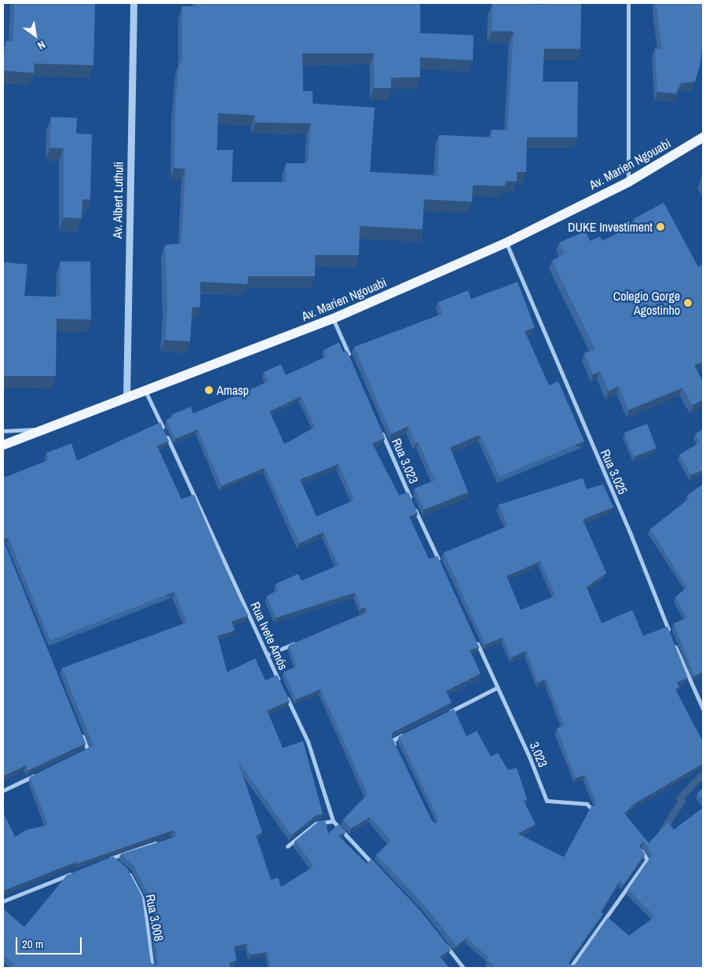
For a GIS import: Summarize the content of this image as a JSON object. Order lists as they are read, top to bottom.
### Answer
{
  "streets": {
    "main road": ["Av. Marien Ngouabi"],
    "street": [
      "Av. Albert Luthuli",
      "Rua 3.023",
      "Rua 3.025",
      "Rua Ivete Amós",
      "3.023",
      "Rua 3.008"
    ]
  },
  "crossings": [
    ["Av. Marien Ngouabi", "Av. Albert Luthuli"],
    ["Av. Marien Ngouabi", "Rua 3.025"],
    ["Av. Marien Ngouabi", "Rua Ivete Amós"]
  ],
  "places": ["DUKE Investiment", "Colegio Gorge Agostinho", "Amasp"],
  "scale_bar": "20 m",
  "north": "bottom right"
}
